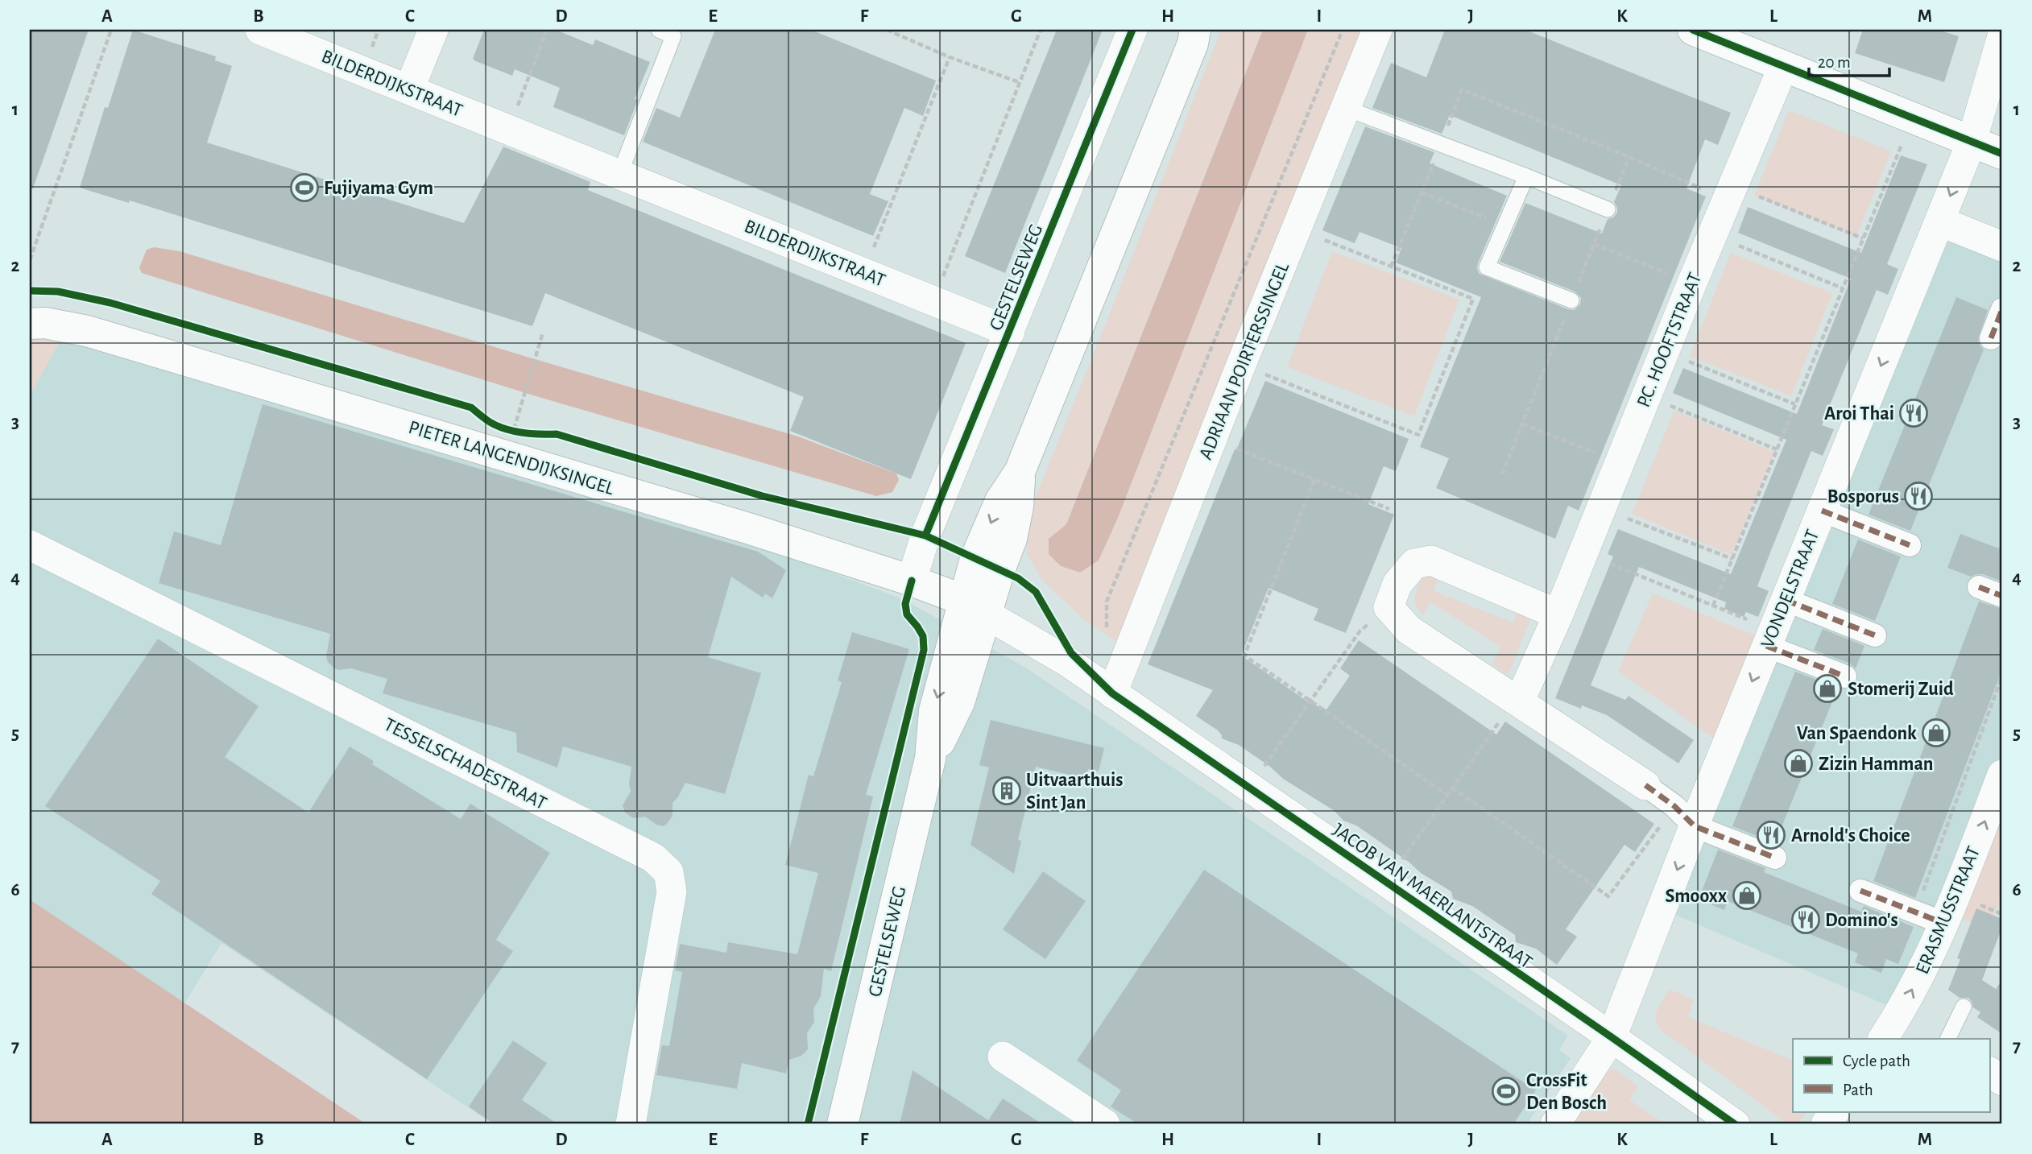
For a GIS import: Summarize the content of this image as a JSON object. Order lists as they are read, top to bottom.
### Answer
{
  "streets": {
    "street": [
      "BILDERDIJKSTRAAT",
      "GESTELSEWEG",
      "P.C. HOOFTSTRAAT",
      "ADRIAAN POIRTERSSINGEL",
      "PIETER LANGENDIJKSINGEL",
      "VONDELSTRAAT",
      "TESSELSCHADESTRAAT",
      "JACOB VAN MAERLANTSTRAAT",
      "ERASMUSSTRAAT"
    ]
  },
  "crossings": [
    ["BILDERDIJKSTRAAT", "GESTELSEWEG"],
    ["GESTELSEWEG", "PIETER LANGENDIJKSINGEL"],
    ["GESTELSEWEG", "JACOB VAN MAERLANTSTRAAT"],
    ["ADRIAAN POIRTERSSINGEL", "JACOB VAN MAERLANTSTRAAT"],
    ["PIETER LANGENDIJKSINGEL", "JACOB VAN MAERLANTSTRAAT"],
    ["VONDELSTRAAT", "JACOB VAN MAERLANTSTRAAT"]
  ],
  "one_way": ["VONDELSTRAAT", "ERASMUSSTRAAT"],
  "places": {
    "sports": ["Fujiyama Gym", "CrossFit Den Bosch"],
    "restaurant": [
      "Aroi Thai",
      "Bosporus",
      "Arnold's Choice",
      "Domino's"
    ],
    "shop": [
      "Stomerij Zuid",
      "Van Spaendonk",
      "Zizin Hamman",
      "Smooxx"
    ],
    "building": ["Uitvaarthuis Sint Jan"]
  },
  "legend": ["Cycle path", "Path"],
  "scale_bar": "20 m",
  "grid": {
    "columns": [
      "A",
      "B",
      "C",
      "D",
      "E",
      "F",
      "G",
      "H",
      "I",
      "J",
      "K",
      "L",
      "M"
    ],
    "rows": [
      "1",
      "2",
      "3",
      "4",
      "5",
      "6",
      "7"
    ]
  }
}
